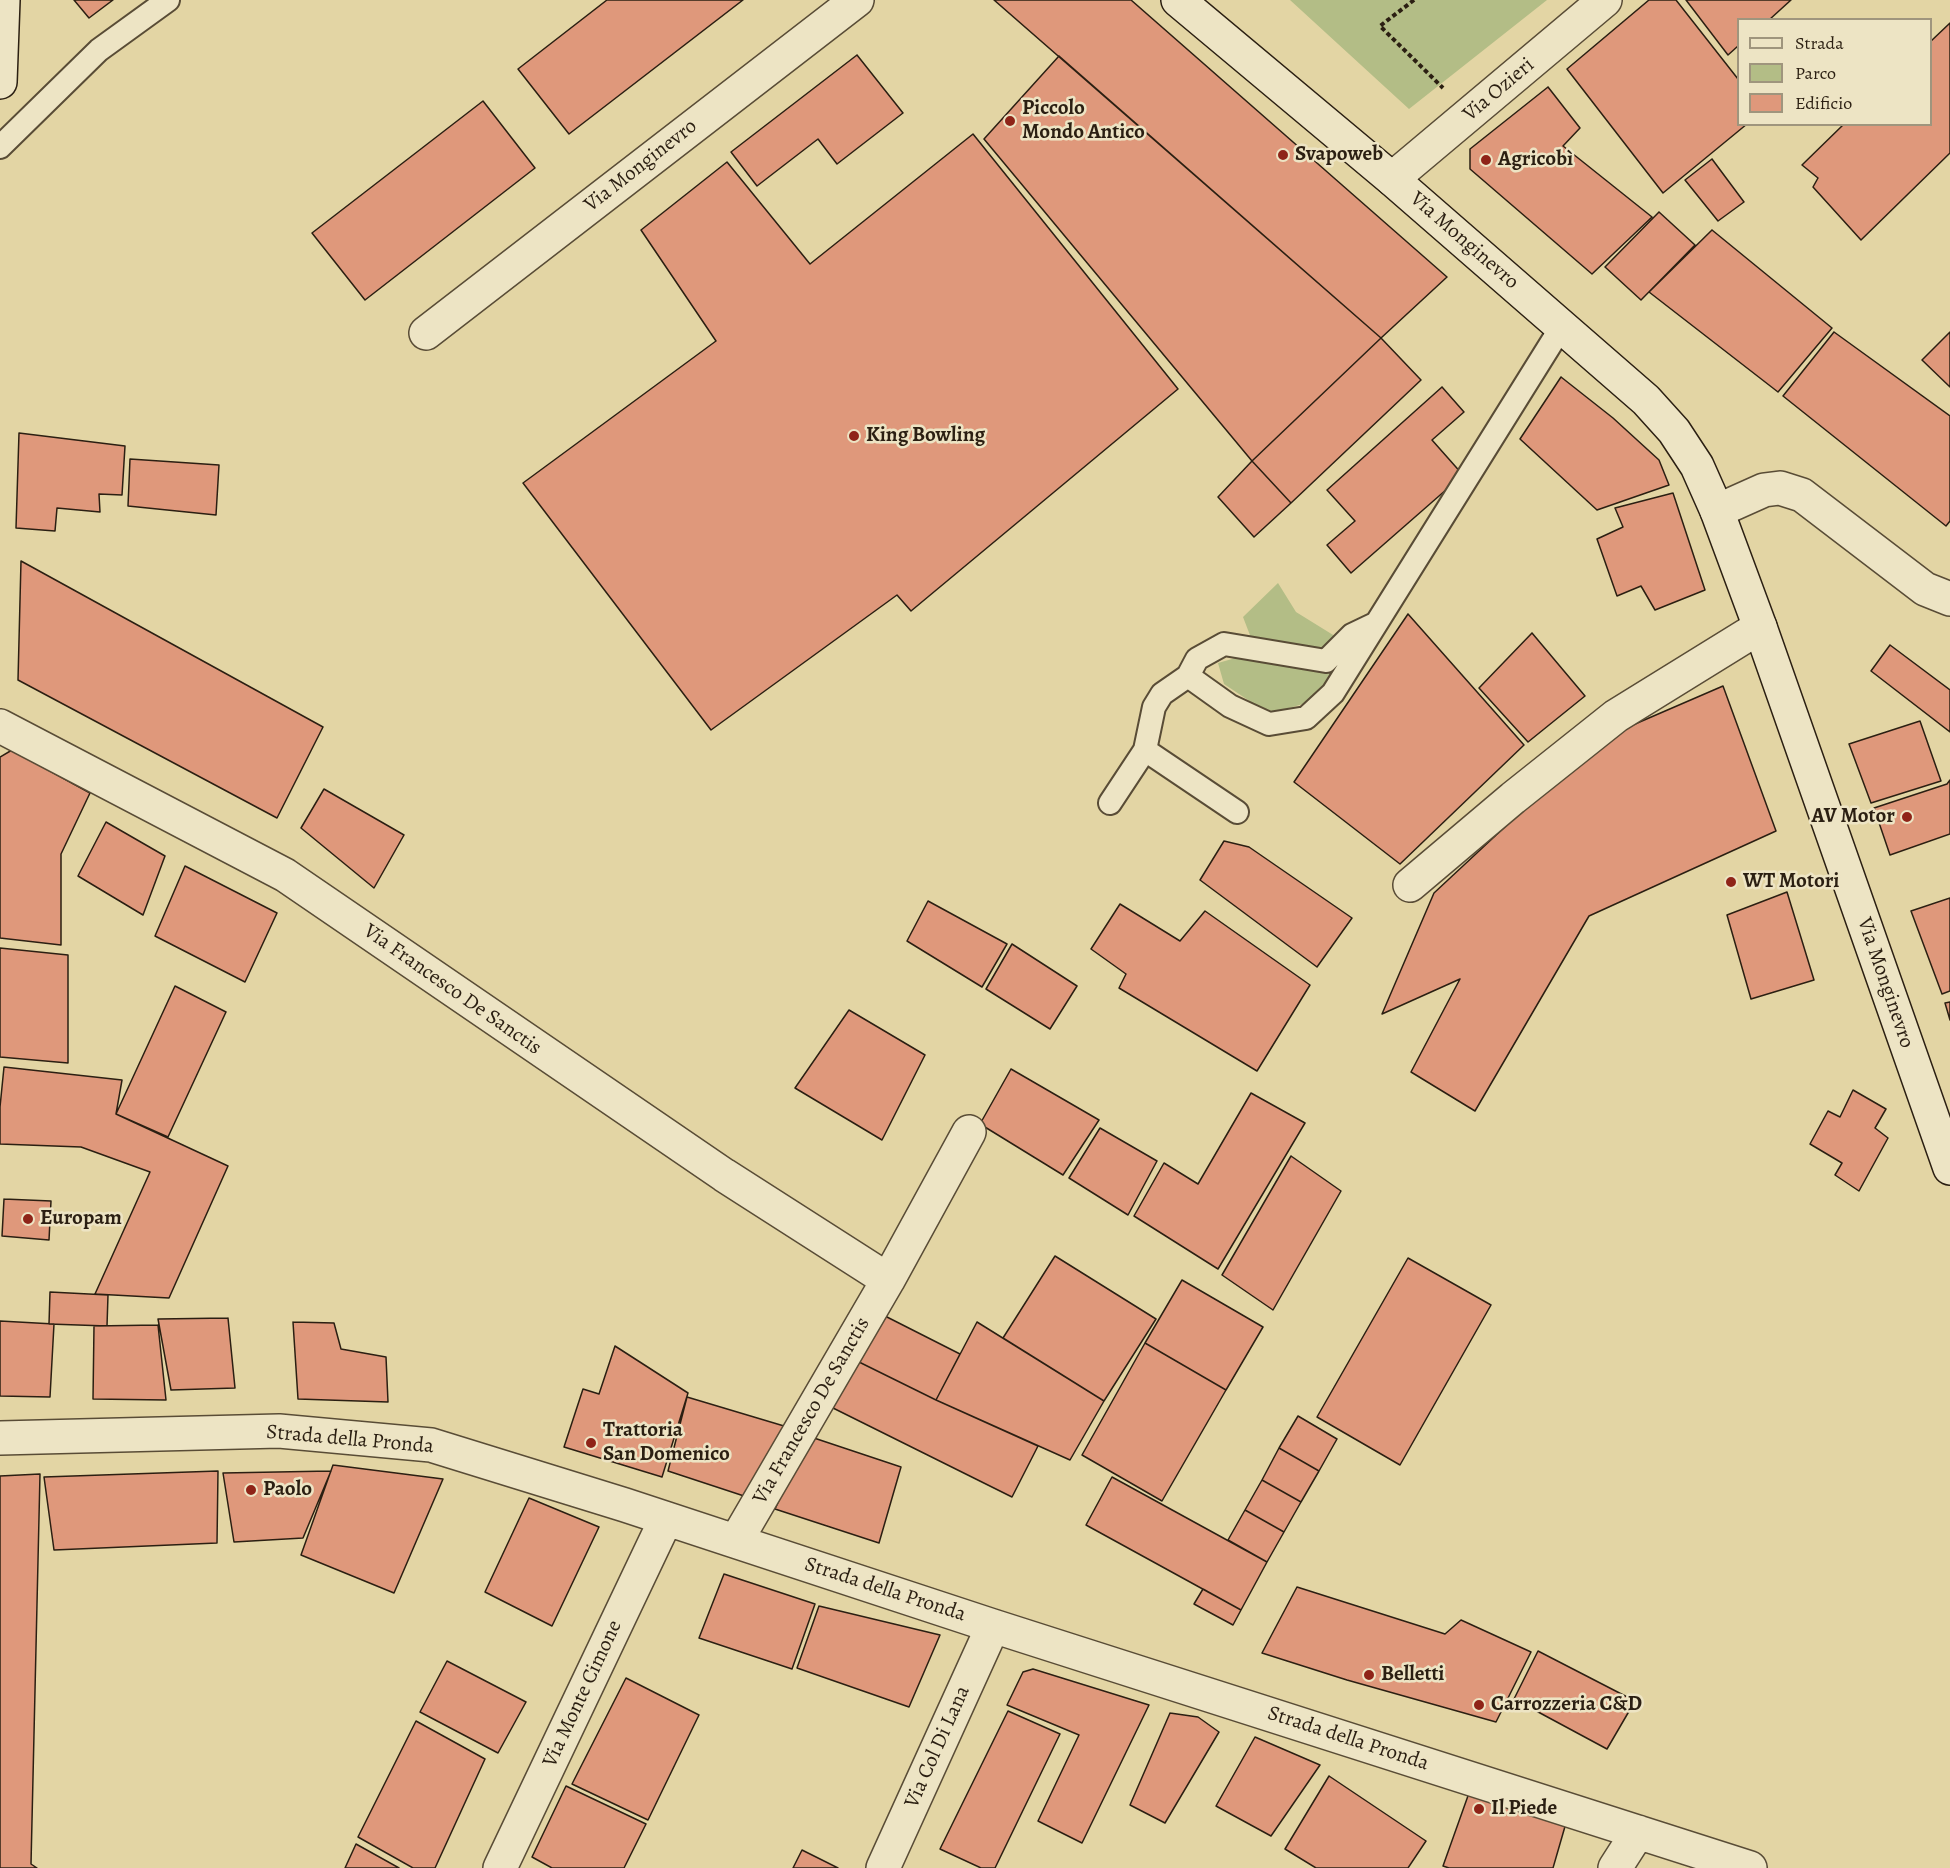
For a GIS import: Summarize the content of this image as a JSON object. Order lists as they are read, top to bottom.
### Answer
{
  "streets": {
    "street": [
      "Via Ozieri",
      "Via Monginevro",
      "Via Francesco De Sanctis",
      "Strada della Pronda",
      "Via Monte Cimone",
      "Via Col Di Lana"
    ]
  },
  "crossings": [
    ["Via Ozieri", "Via Monginevro"],
    ["Via Francesco De Sanctis", "Strada della Pronda"],
    ["Strada della Pronda", "Via Monte Cimone"],
    ["Strada della Pronda", "Via Col Di Lana"]
  ],
  "places": [
    "Piccolo Mondo Antico",
    "Svapoweb",
    "Agricobì",
    "King Bowling",
    "AV Motor",
    "WT Motori",
    "Europam",
    "Trattoria San Domenico",
    "Paolo",
    "Belletti",
    "Carrozzeria C&D",
    "Il Piede"
  ],
  "legend": ["Strada", "Parco", "Edificio"]
}
